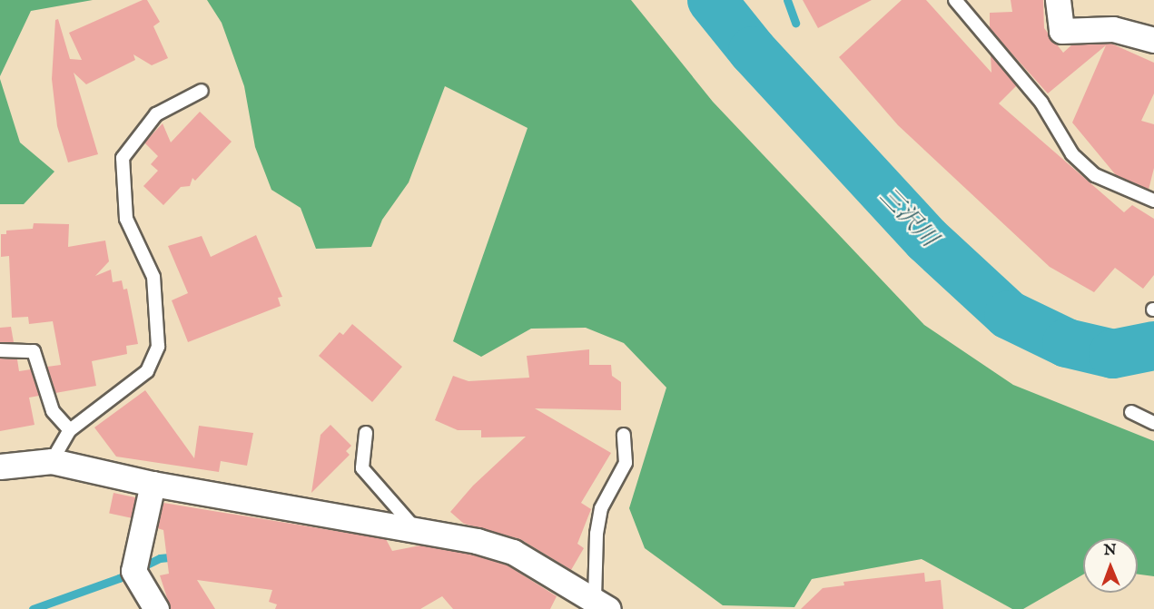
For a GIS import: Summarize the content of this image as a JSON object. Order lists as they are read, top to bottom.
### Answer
{
  "water": ["三沢川"],
  "north": "top"
}
